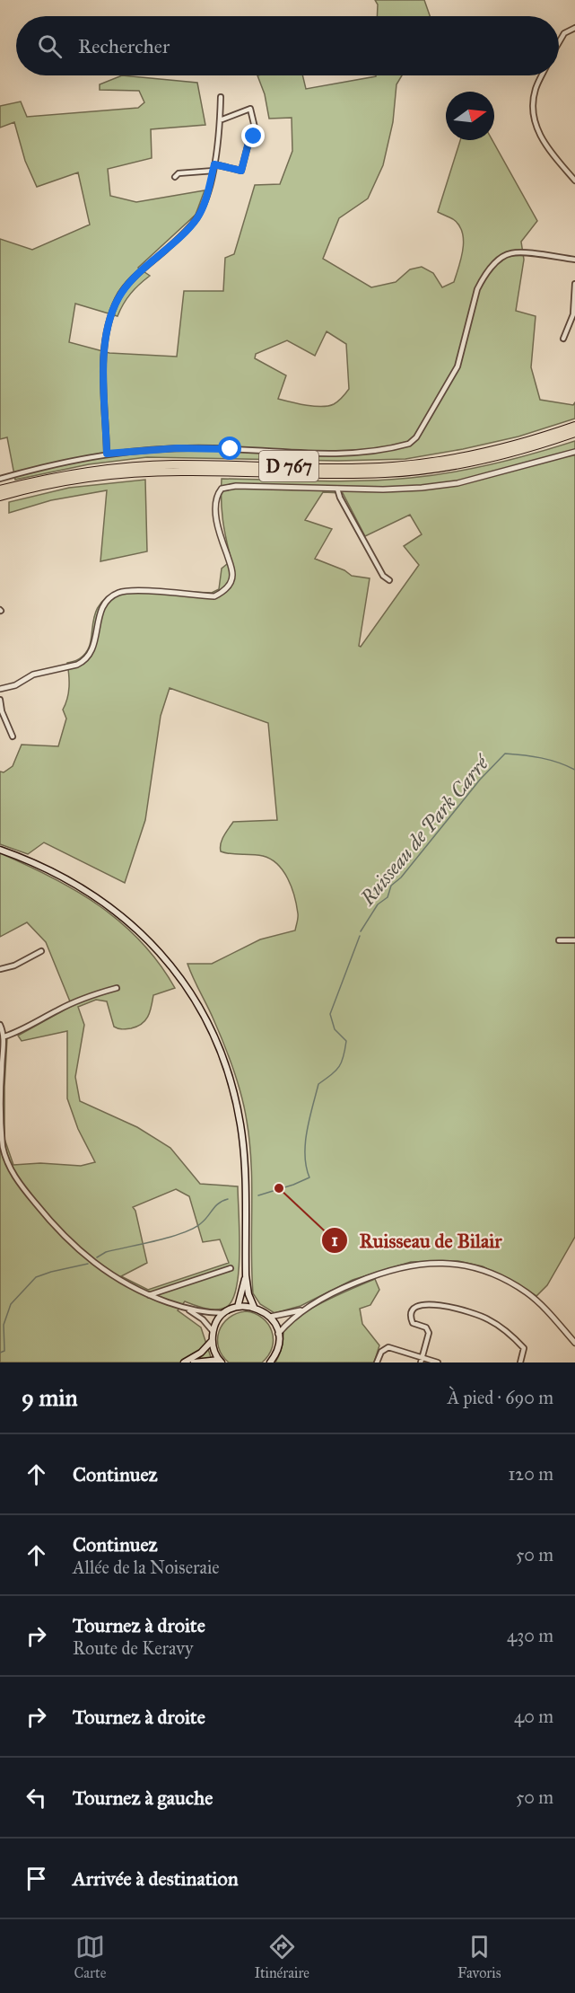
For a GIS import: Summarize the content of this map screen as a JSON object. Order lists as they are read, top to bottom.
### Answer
{
  "streets": {
    "highway": ["D 767"]
  },
  "water": ["Ruisseau de Park Carré"],
  "places": ["Ruisseau de Bilair"],
  "north": "right",
  "page": {
    "search": "Rechercher",
    "heading": ["9 min", "À pied · 690 m"],
    "list": [
      ["Continuez", "120 m"],
      ["Continuez", "Allée de la Noiseraie", "50 m"],
      ["Tournez à droite", "Route de Keravy", "430 m"],
      ["Tournez à droite", "40 m"],
      ["Tournez à gauche", "50 m"],
      "Arrivée à destination"
    ],
    "nav": ["Carte", "Itinéraire", "Favoris"]
  }
}
